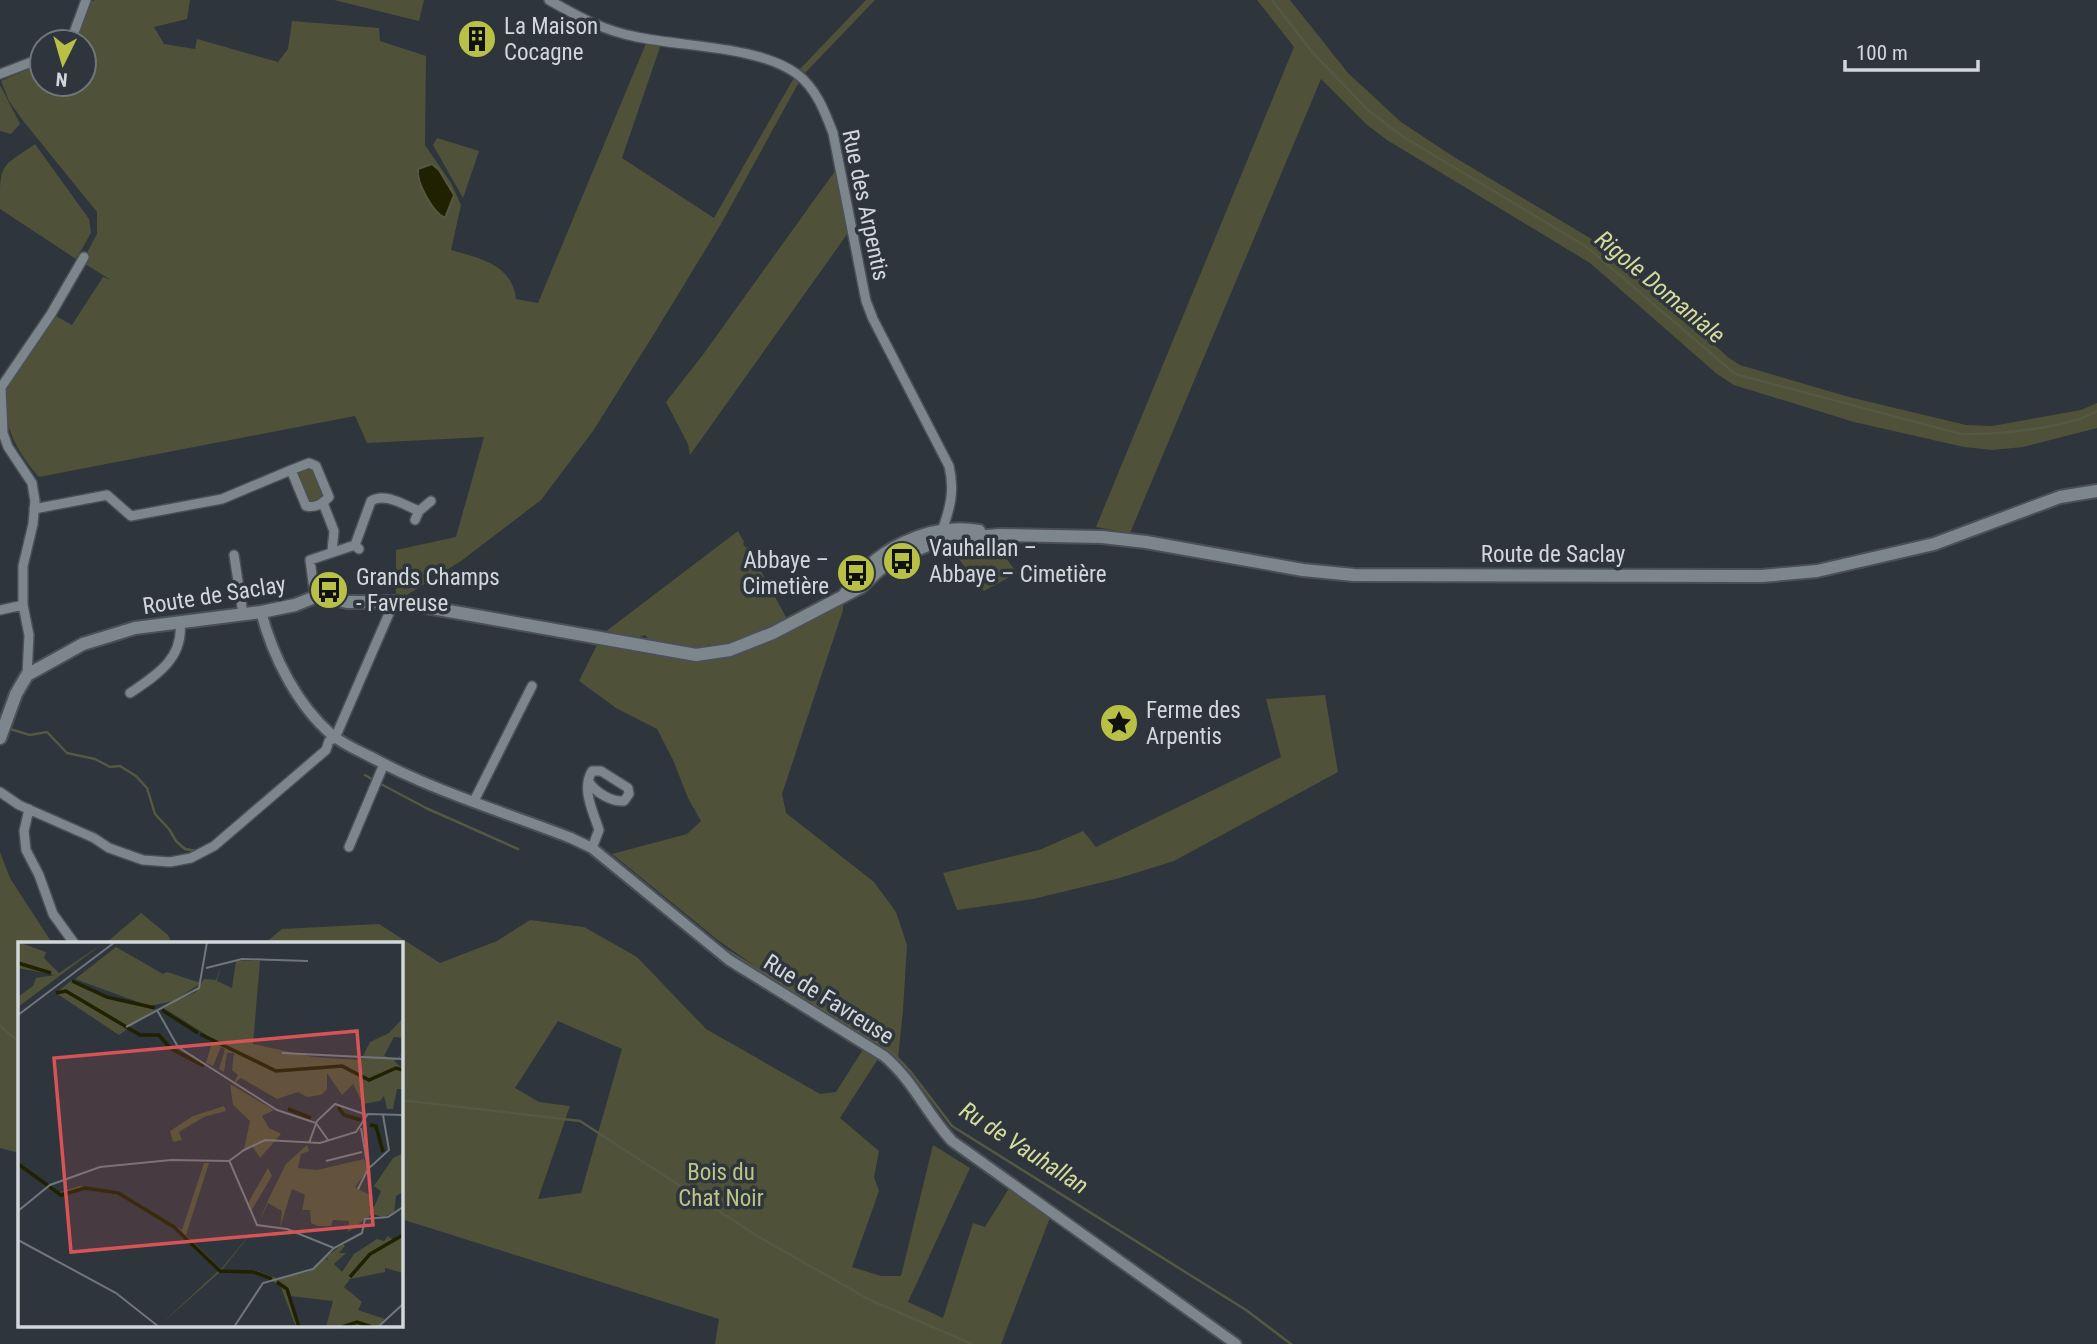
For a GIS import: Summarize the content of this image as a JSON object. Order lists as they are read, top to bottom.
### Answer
{
  "streets": {
    "main road": ["Route de Saclay"],
    "street": ["Rue des Arpentis", "Rue de Favreuse"]
  },
  "crossings": [
    ["Rue des Arpentis", "Route de Saclay"],
    ["Route de Saclay", "Rue de Favreuse"]
  ],
  "water": ["Rigole Domaniale", "Ru de Vauhallan"],
  "parks": ["Bois du Chat Noir"],
  "places": {
    "building": ["La Maison Cocagne"],
    "bus stop": ["Vauhallan – Abbaye – Cimetière", "Abbaye – Cimetière", "Grands Champs - Favreuse"],
    "place": ["Ferme des Arpentis"]
  },
  "scale_bar": "100 m",
  "north": "bottom"
}
